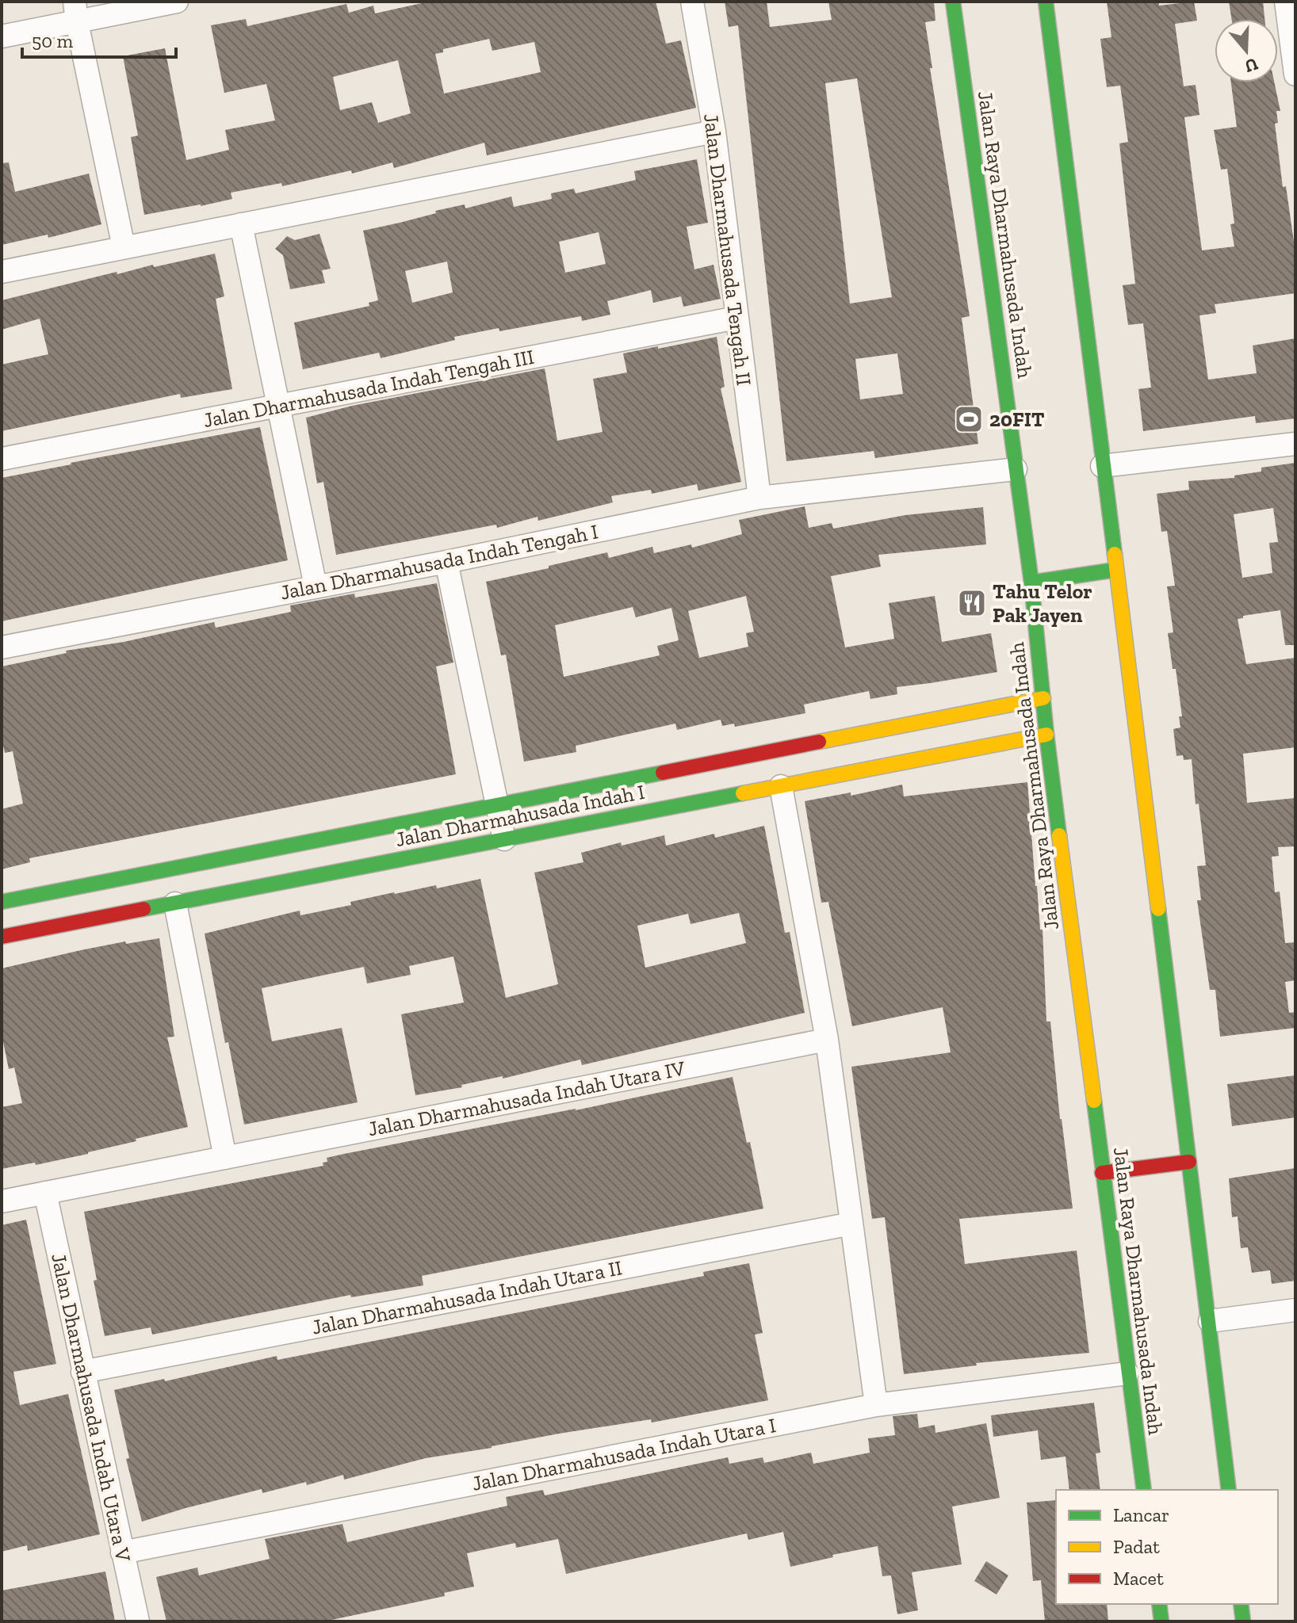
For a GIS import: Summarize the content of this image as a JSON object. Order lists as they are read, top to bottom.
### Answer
{
  "streets": {
    "main road": ["Jalan Raya Dharmahusada Indah", "Jalan Dharmahusada Indah I"],
    "street": [
      "Jalan Dharmahusada Tengah II",
      "Jalan Dharmahusada Indah Tengah III",
      "Jalan Dharmahusada Indah Tengah I",
      "Jalan Dharmahusada Indah Utara IV",
      "Jalan Dharmahusada Indah Utara II",
      "Jalan Dharmahusada Indah Utara V",
      "Jalan Dharmahusada Indah Utara I"
    ]
  },
  "crossings": [
    ["Jalan Raya Dharmahusada Indah", "Jalan Dharmahusada Indah Tengah I"],
    ["Jalan Raya Dharmahusada Indah", "Jalan Dharmahusada Indah I"],
    ["Jalan Raya Dharmahusada Indah", "Jalan Dharmahusada Indah Utara I"],
    ["Jalan Dharmahusada Tengah II", "Jalan Dharmahusada Indah Tengah III"],
    ["Jalan Dharmahusada Tengah II", "Jalan Dharmahusada Indah Tengah I"],
    ["Jalan Dharmahusada Indah Utara IV", "Jalan Dharmahusada Indah Utara V"],
    ["Jalan Dharmahusada Indah Utara II", "Jalan Dharmahusada Indah Utara V"],
    ["Jalan Dharmahusada Indah Utara V", "Jalan Dharmahusada Indah Utara I"]
  ],
  "places": {
    "sports": ["20FIT"],
    "restaurant": ["Tahu Telor Pak Jayen"]
  },
  "legend": ["Lancar", "Padat", "Macet"],
  "scale_bar": "50 m",
  "north": "bottom"
}
